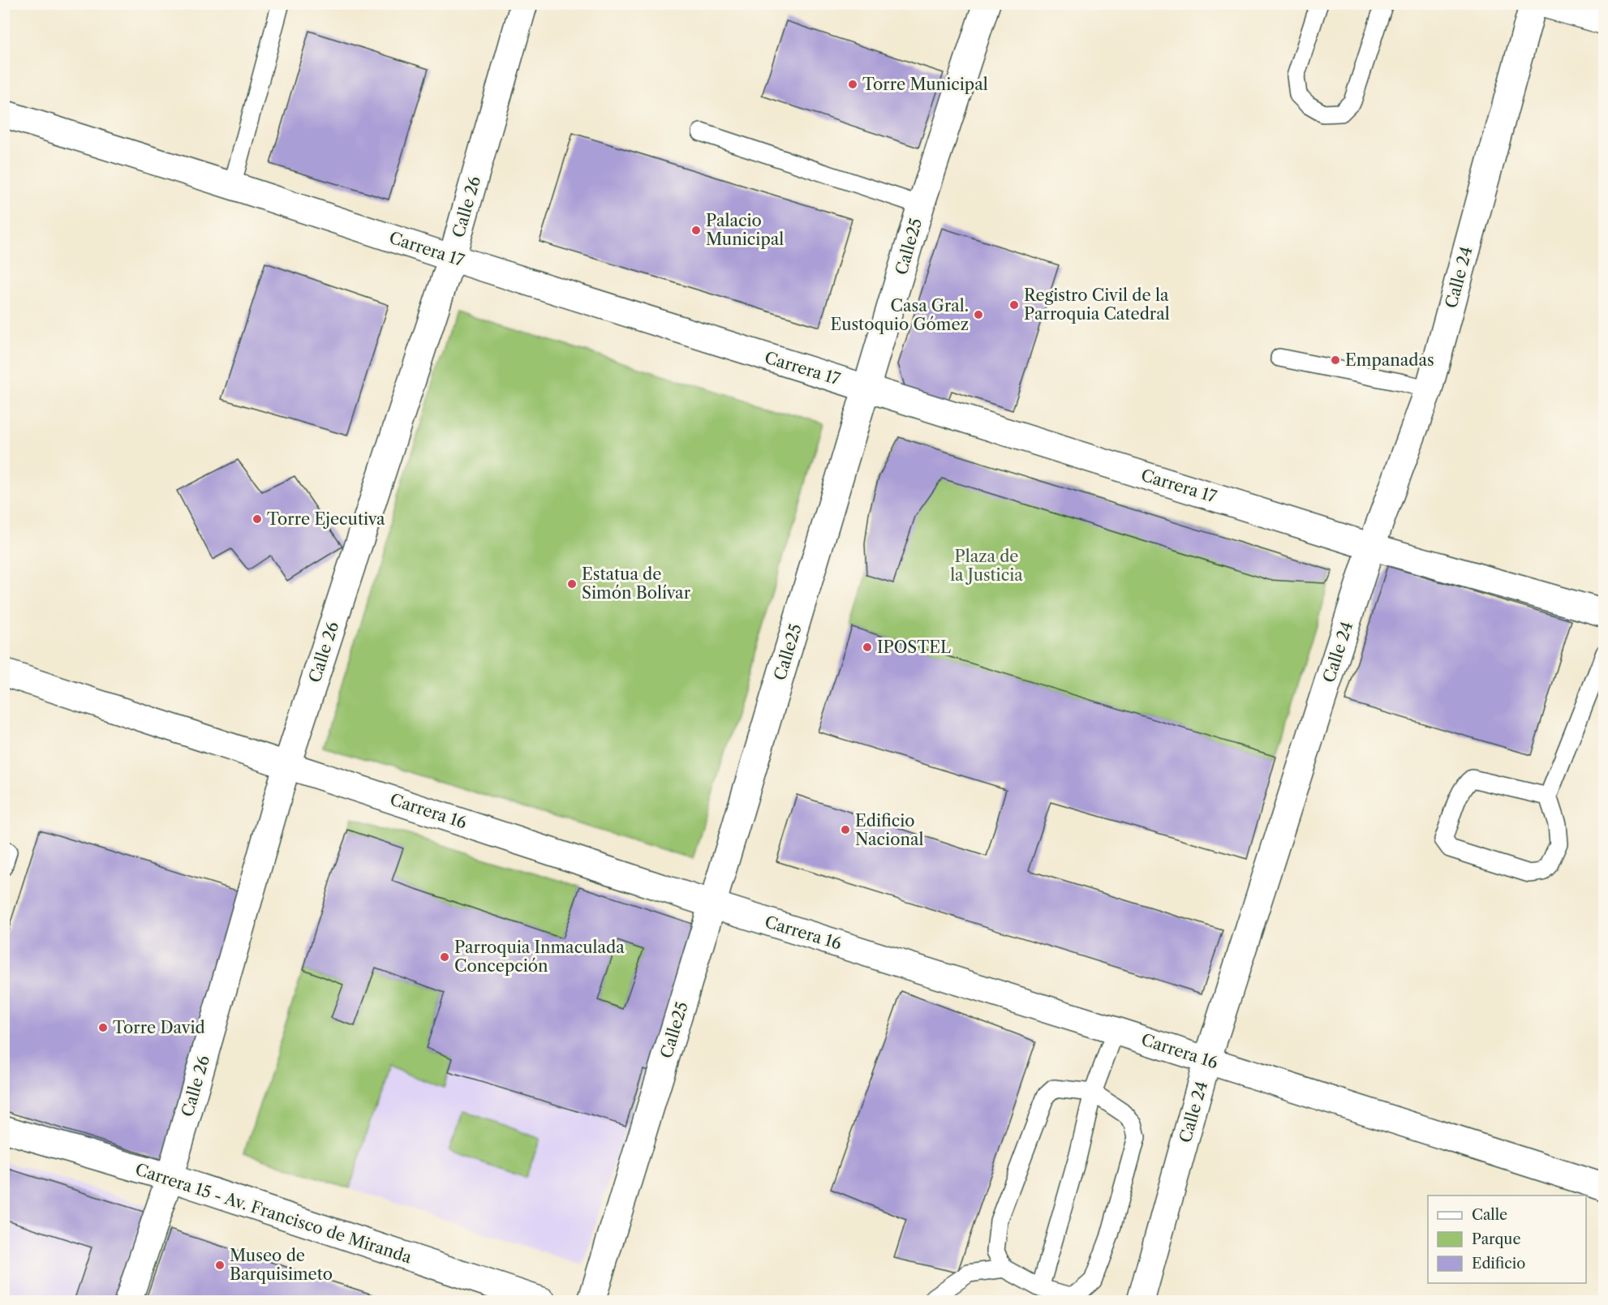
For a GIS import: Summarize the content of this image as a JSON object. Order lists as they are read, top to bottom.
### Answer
{
  "streets": {
    "street": [
      "Calle 26",
      "Calle25",
      "Carrera 17",
      "Calle 24",
      "Carrera 16",
      "Carrera 15 - Av. Francisco de Miranda"
    ]
  },
  "crossings": [
    ["Calle 26", "Carrera 17"],
    ["Calle 26", "Carrera 16"],
    ["Calle 26", "Carrera 15 - Av. Francisco de Miranda"],
    ["Calle25", "Carrera 17"],
    ["Calle25", "Carrera 16"],
    ["Carrera 17", "Calle 24"],
    ["Calle 24", "Carrera 16"]
  ],
  "parks": ["Plaza de la Justicia"],
  "places": [
    "Torre Municipal",
    "Palacio Municipal",
    "Registro Civil de la Parroquia Catedral",
    "Casa Gral. Eustoquio Gómez",
    "Empanadas",
    "Torre Ejecutiva",
    "Estatua de Simón Bolívar",
    "IPOSTEL",
    "Edificio Nacional",
    "Parroquia Inmaculada Concepción",
    "Torre David",
    "Museo de Barquisimeto"
  ],
  "legend": ["Calle", "Parque", "Edificio"]
}
